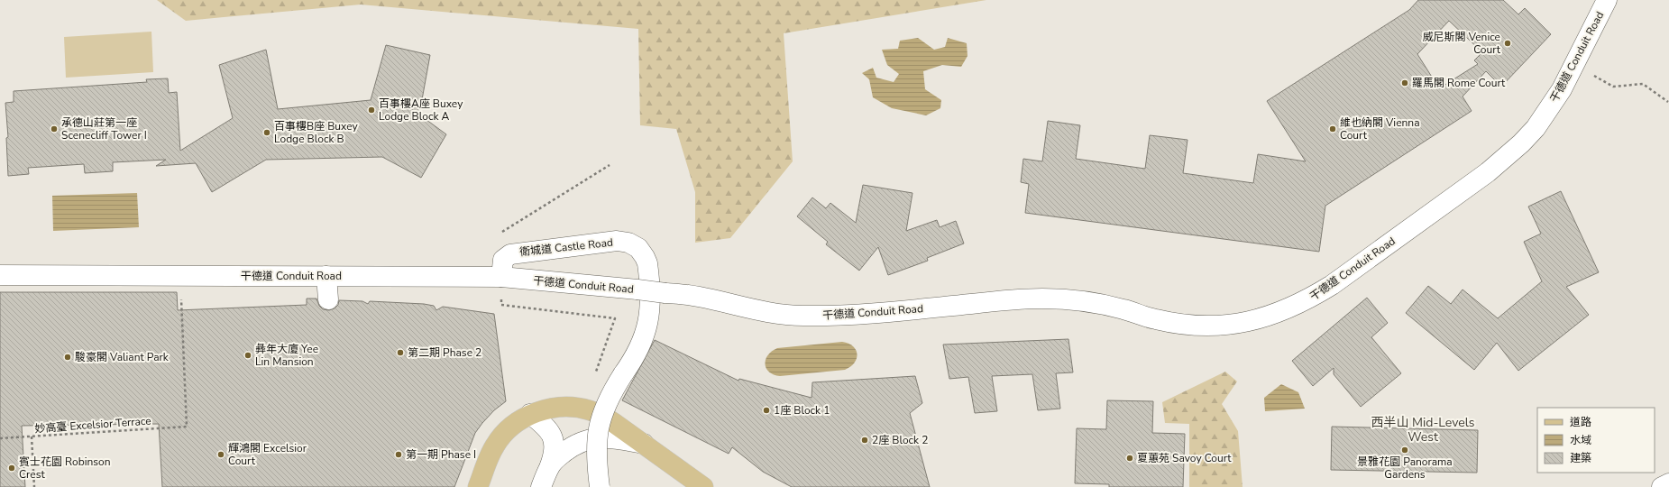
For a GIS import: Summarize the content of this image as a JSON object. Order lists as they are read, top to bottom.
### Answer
{
  "streets": {
    "street": ["干德道 Conduit Road", "衛城道 Castle Road"],
    "path": ["妙高臺 Excelsior Terrace"]
  },
  "crossings": [
    ["干德道 Conduit Road", "衛城道 Castle Road"]
  ],
  "districts": ["西半山 Mid-Levels West"],
  "places": [
    "威尼斯閣 Venice Court",
    "羅馬閣 Rome Court",
    "百事樓A座 Buxey Lodge Block A",
    "承德山莊第一座 Scenecliff Tower I",
    "維也納閣 Vienna Court",
    "百事樓B座 Buxey Lodge Block B",
    "第二期 Phase 2",
    "彝年大廈 Yee Lin Mansion",
    "駿豪閣 Valiant Park",
    "1座 Block 1",
    "2座 Block 2",
    "景雅花園 Panorama Gardens",
    "輝鴻閣 Excelsior Court",
    "第一期 Phase I",
    "夏蕙苑 Savoy Court",
    "賓士花園 Robinson Crest"
  ],
  "legend": ["道路", "水域", "建築"]
}
